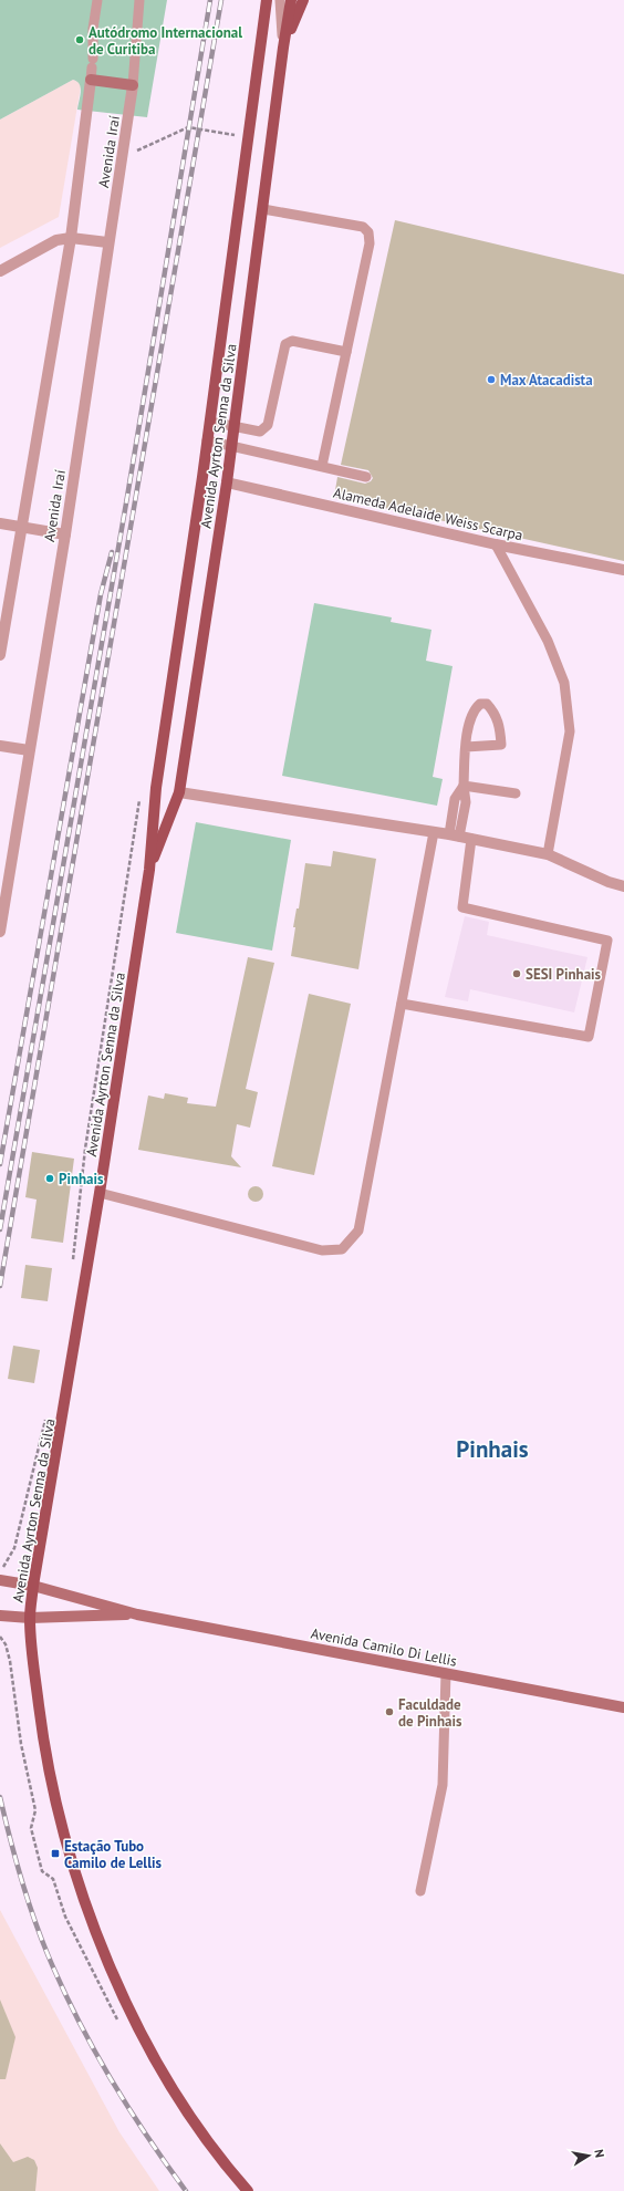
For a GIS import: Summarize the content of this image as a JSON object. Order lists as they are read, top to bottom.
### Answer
{
  "streets": {
    "main road": ["Avenida Ayrton Senna da Silva", "Avenida Camilo Di Lellis"],
    "street": ["Avenida Iraí", "Alameda Adelaide Weiss Scarpa"]
  },
  "crossings": [
    ["Avenida Ayrton Senna da Silva", "Alameda Adelaide Weiss Scarpa"],
    ["Avenida Ayrton Senna da Silva", "Avenida Camilo Di Lellis"]
  ],
  "districts": ["Pinhais"],
  "places": {
    "other": [
      "Autódromo Internacional de Curitiba",
      "Max Atacadista",
      "SESI Pinhais",
      "Pinhais",
      "Faculdade de Pinhais"
    ],
    "transit": ["Estação Tubo Camilo de Lellis"]
  },
  "north": "right"
}
